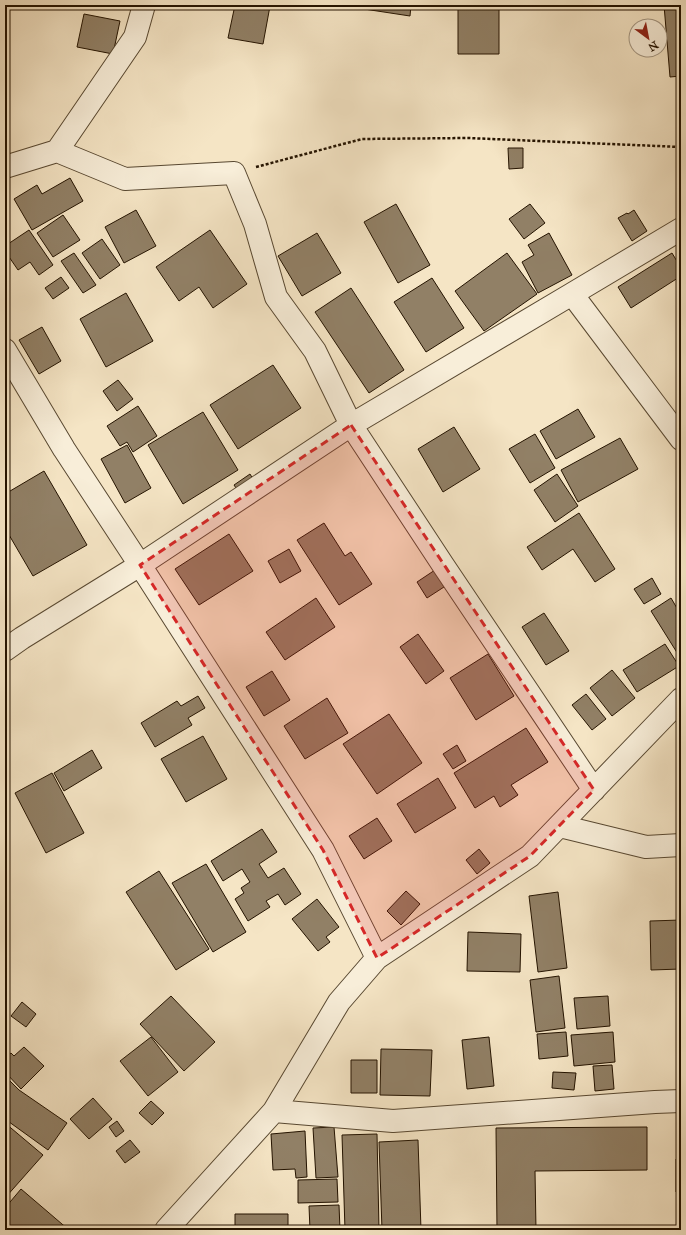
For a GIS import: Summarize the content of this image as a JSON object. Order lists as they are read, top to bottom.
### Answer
{
  "north": "bottom right"
}
